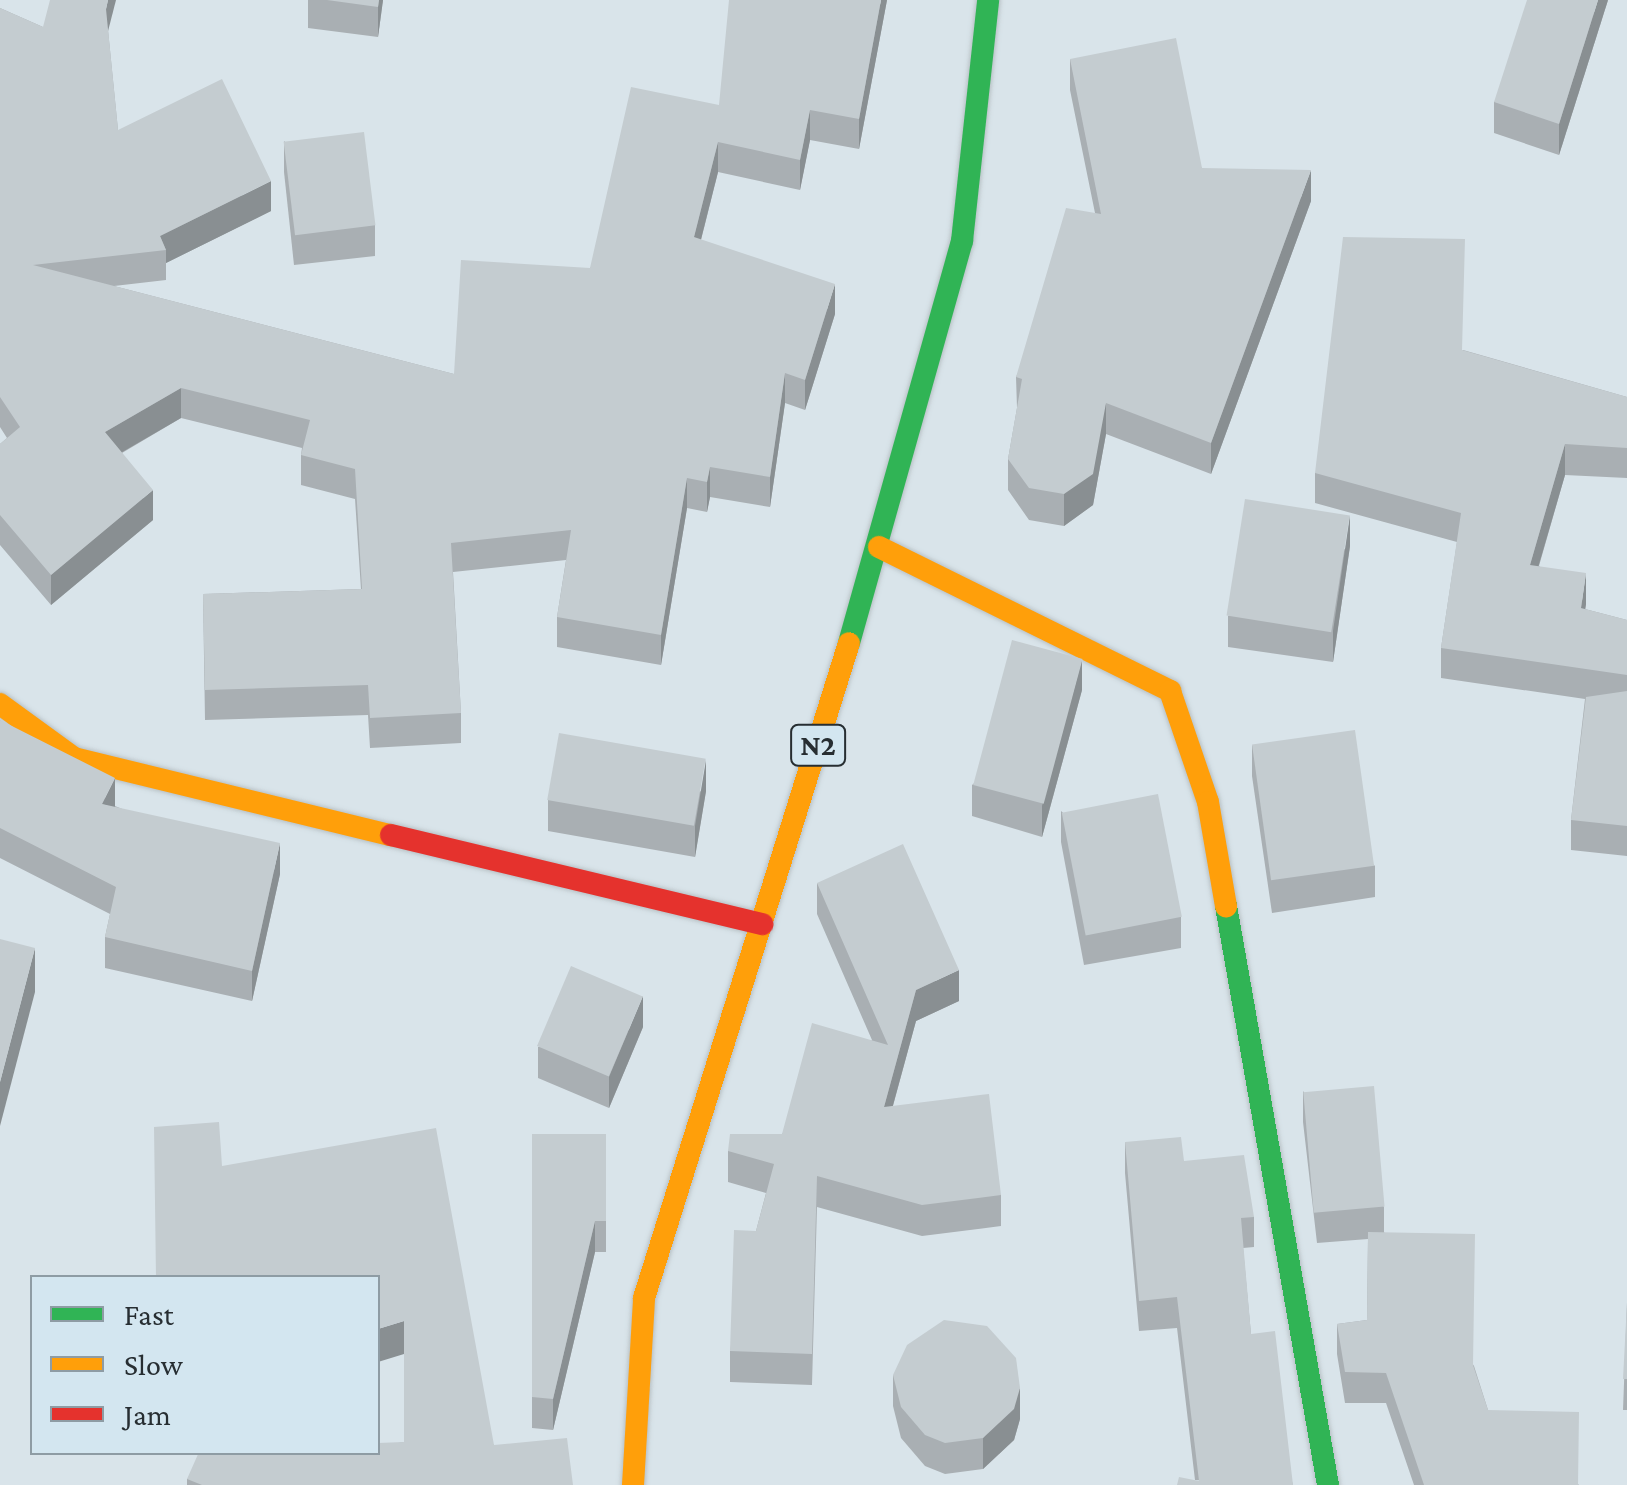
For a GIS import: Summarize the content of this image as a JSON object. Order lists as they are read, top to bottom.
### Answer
{
  "streets": {
    "main road": ["N2"]
  },
  "legend": ["Fast", "Slow", "Jam"]
}
